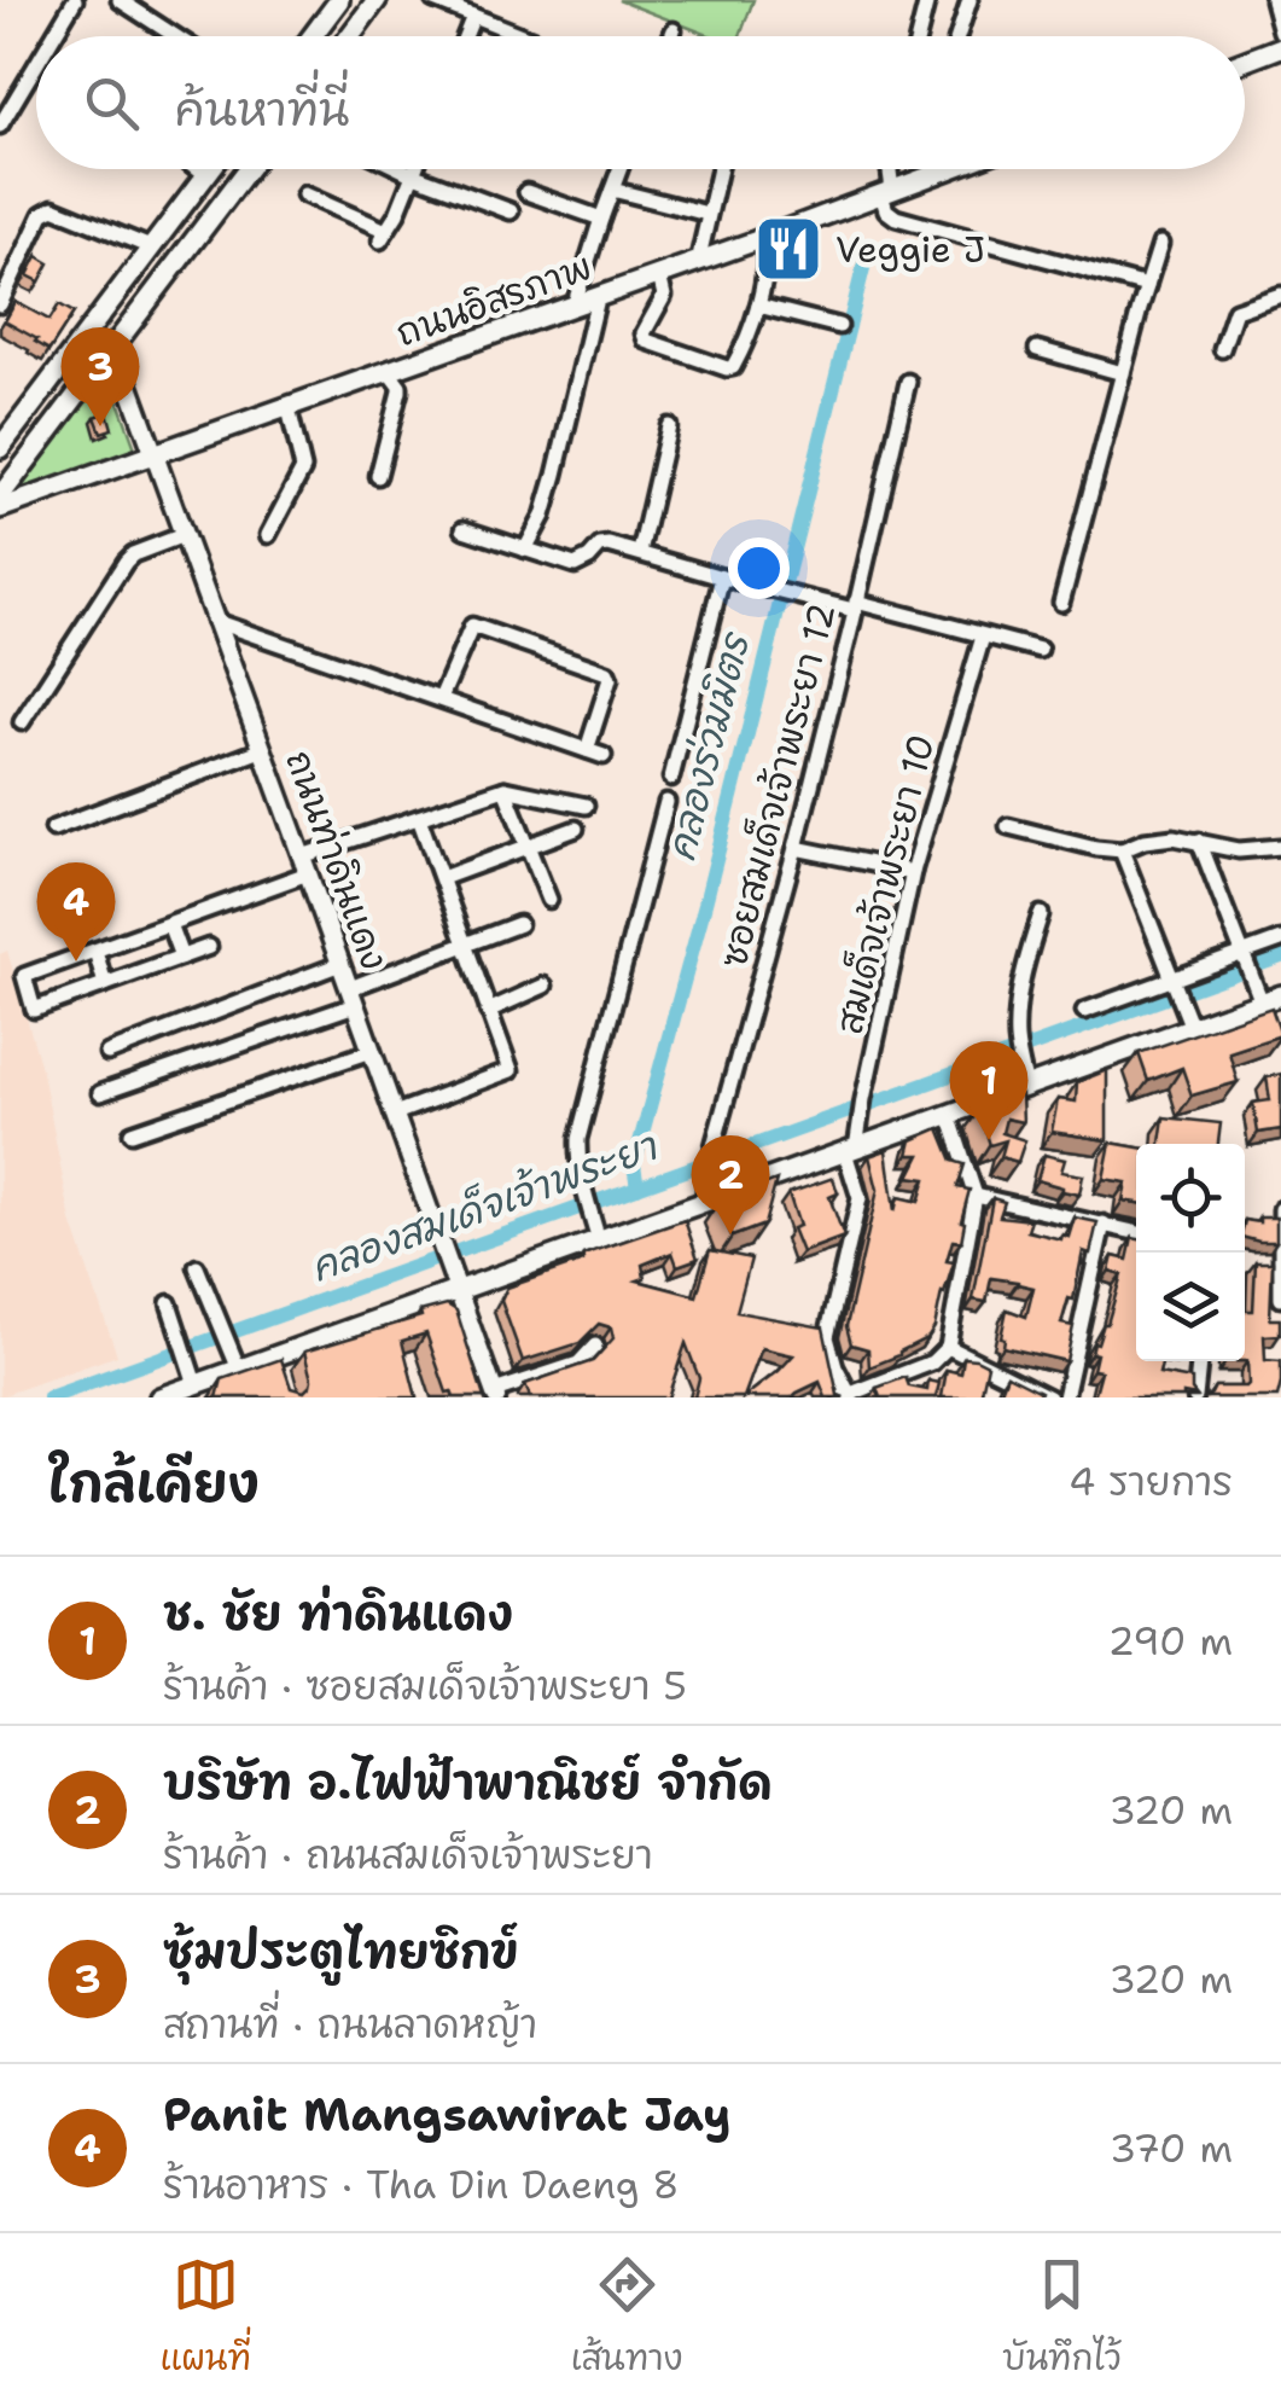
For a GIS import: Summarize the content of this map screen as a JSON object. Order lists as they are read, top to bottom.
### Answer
{
  "streets": {
    "main road": ["ถนนอิสรภาพ"],
    "street": ["ซอยสมเด็จเจ้าพระยา 12", "ถนนท่าดินแดง", "สมเด็จเจ้าพระยา 10"]
  },
  "crossings": [
    ["ถนนอิสรภาพ", "ถนนท่าดินแดง"]
  ],
  "water": ["คลองร่วมมิตร", "คลองสมเด็จเจ้าพระยา"],
  "places": {
    "restaurant": ["Veggie J"]
  },
  "page": {
    "search": "ค้นหาที่นี่",
    "pins": [
      "3",
      "4",
      "1",
      "2"
    ],
    "heading": ["ใกล้เคียง", "4 รายการ"],
    "list": [
      {
        "mark": "1",
        "name": "ช. ชัย ท่าดินแดง",
        "note": "ร้านค้า · ซอยสมเด็จเจ้าพระยา 5",
        "value": "290 m"
      },
      {
        "mark": "2",
        "name": "บริษัท อ.ไฟฟ้าพาณิชย์ จำกัด",
        "note": "ร้านค้า · ถนนสมเด็จเจ้าพระยา",
        "value": "320 m"
      },
      {
        "mark": "3",
        "name": "ซุ้มประตูไทยซิกข์",
        "note": "สถานที่ · ถนนลาดหญ้า",
        "value": "320 m"
      },
      {
        "mark": "4",
        "name": "Panit Mangsawirat Jay",
        "note": "ร้านอาหาร · Tha Din Daeng 8",
        "value": "370 m"
      }
    ],
    "nav": ["แผนที่", "เส้นทาง", "บันทึกไว้"]
  }
}
